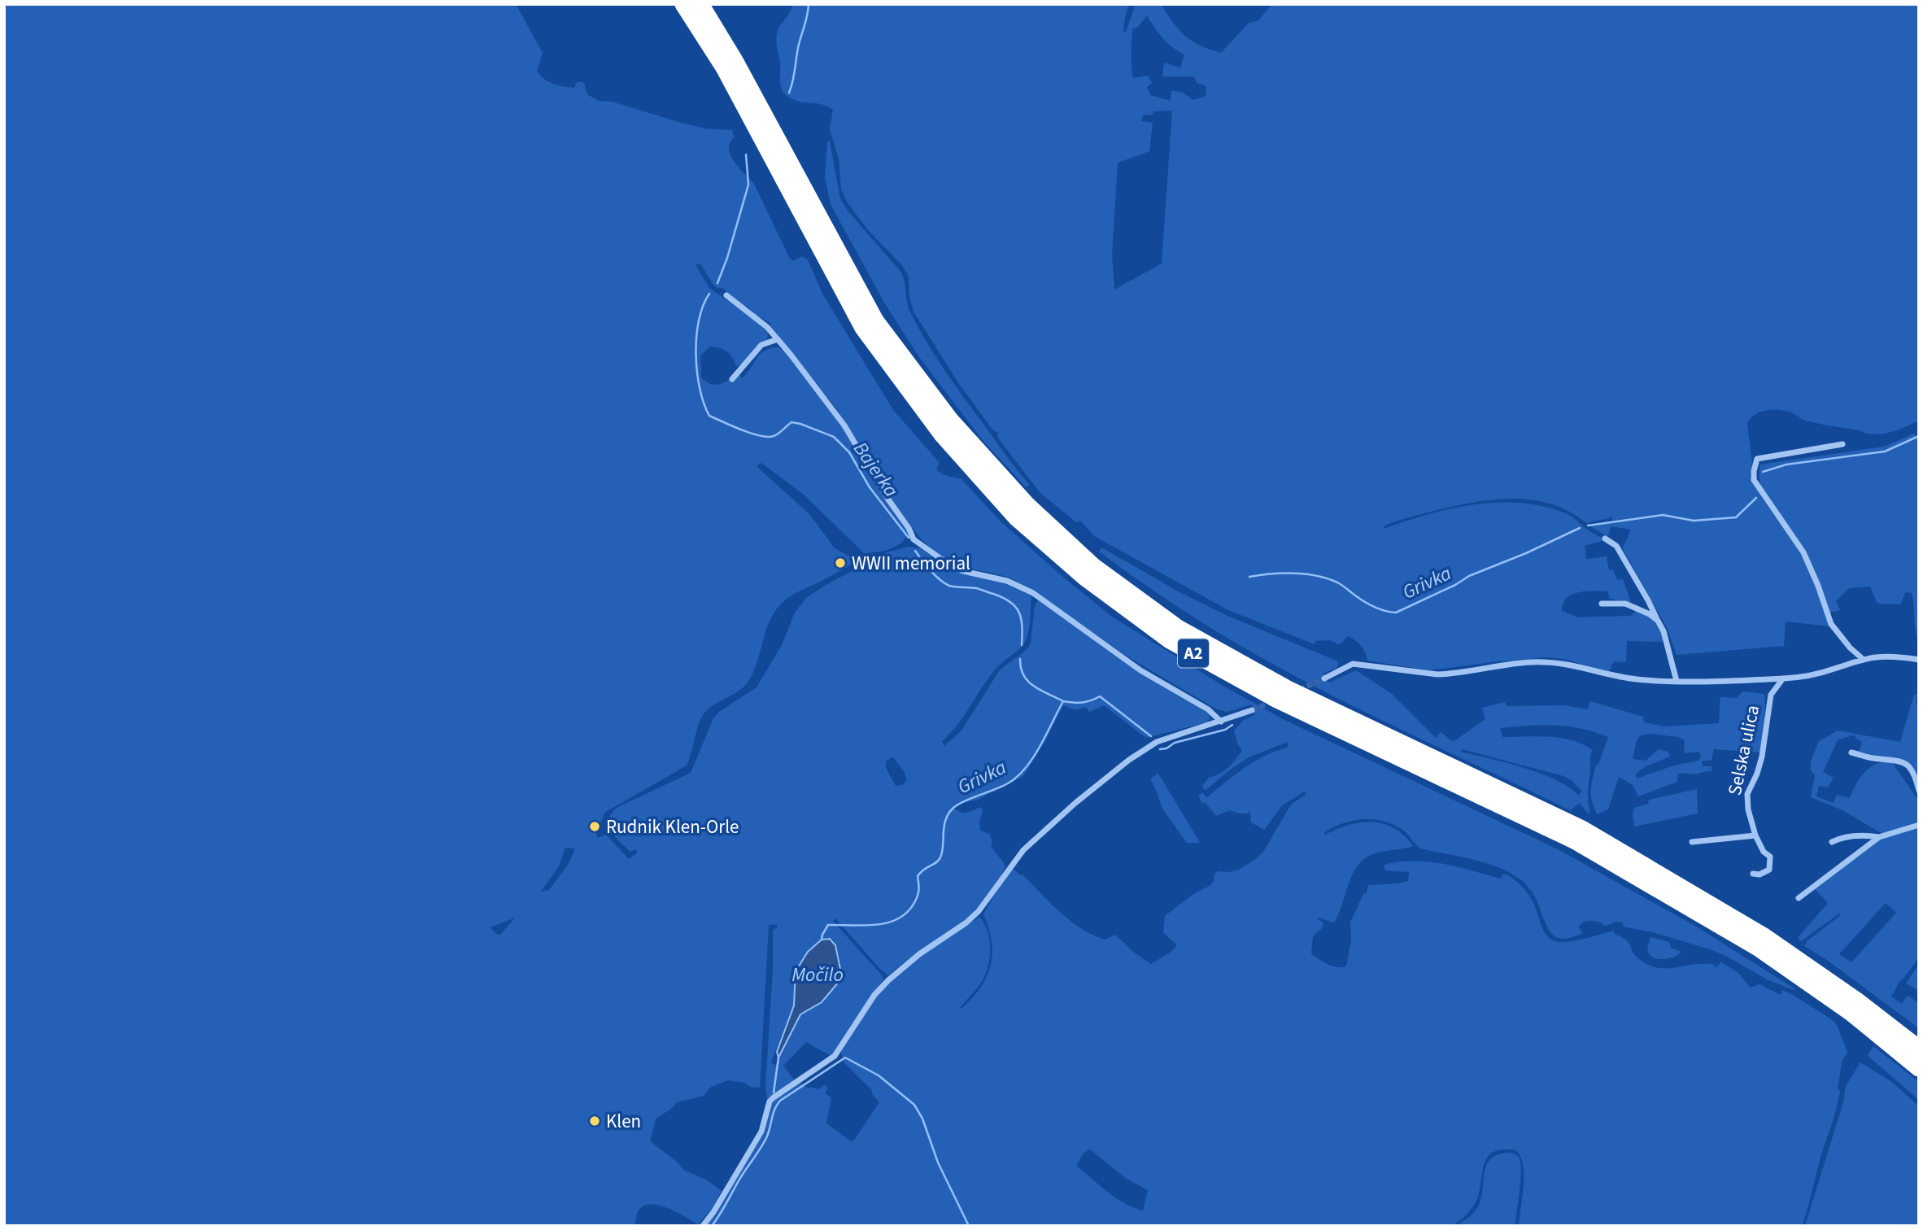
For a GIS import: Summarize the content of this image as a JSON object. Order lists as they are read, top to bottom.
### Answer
{
  "streets": {
    "highway": ["A2"],
    "street": ["Selska ulica"]
  },
  "water": ["Bajerka", "Grivka", "Močilo"],
  "places": ["WWII memorial", "Rudnik Klen-Orle", "Klen"]
}
